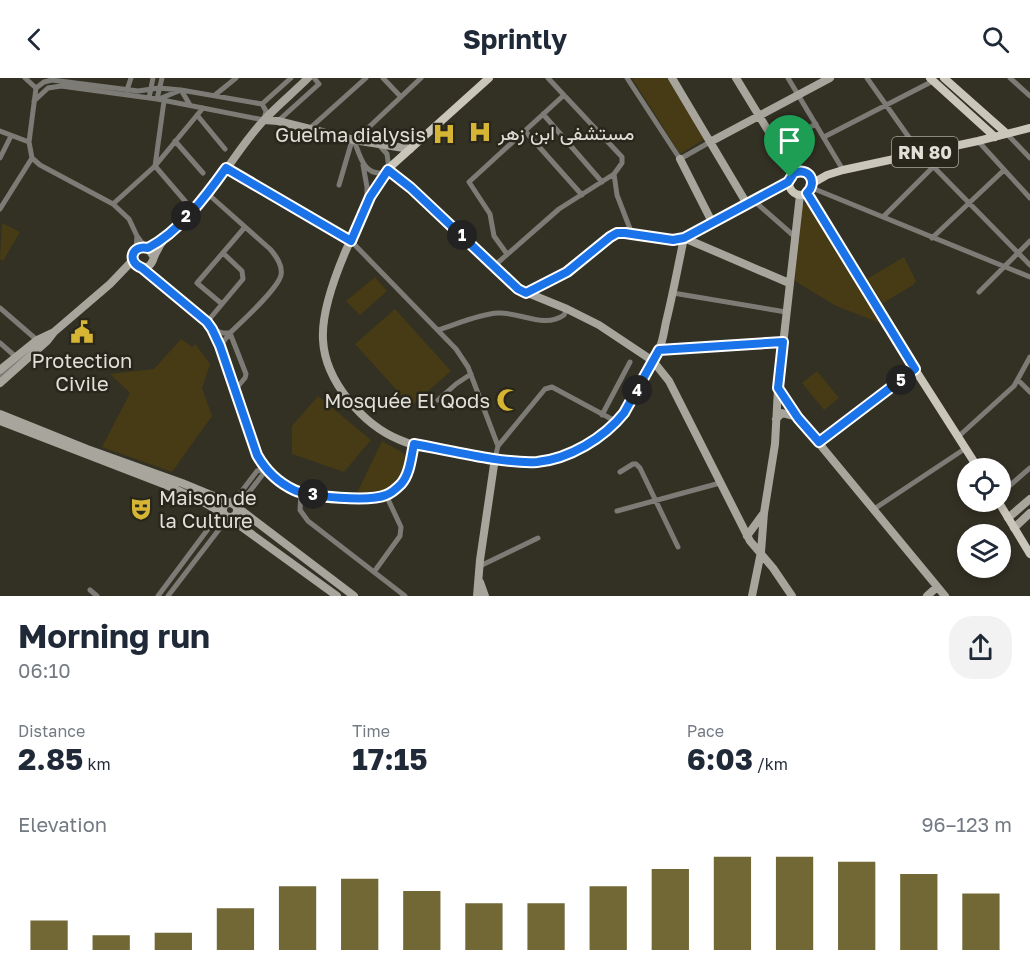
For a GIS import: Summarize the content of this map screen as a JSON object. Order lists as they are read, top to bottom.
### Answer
{
  "streets": {
    "main road": ["RN 80"]
  },
  "places": {
    "hospital": ["مستشفى ابن زهر", "Guelma dialysis"],
    "public building": ["Protection Civile"],
    "mosque": ["Mosquée El Qods"],
    "theatre": ["Maison de la Culture"]
  },
  "page": {
    "header": "Sprintly",
    "pins": [
      "2",
      "1",
      "5",
      "4",
      "3"
    ],
    "heading": ["Morning run", "06:10"],
    "stats": [
      ["Distance", "2.85 km"],
      ["Time", "17:15"],
      ["Pace", "6:03 /km"]
    ],
    "chart": ["Elevation", "96–123 m"]
  }
}
